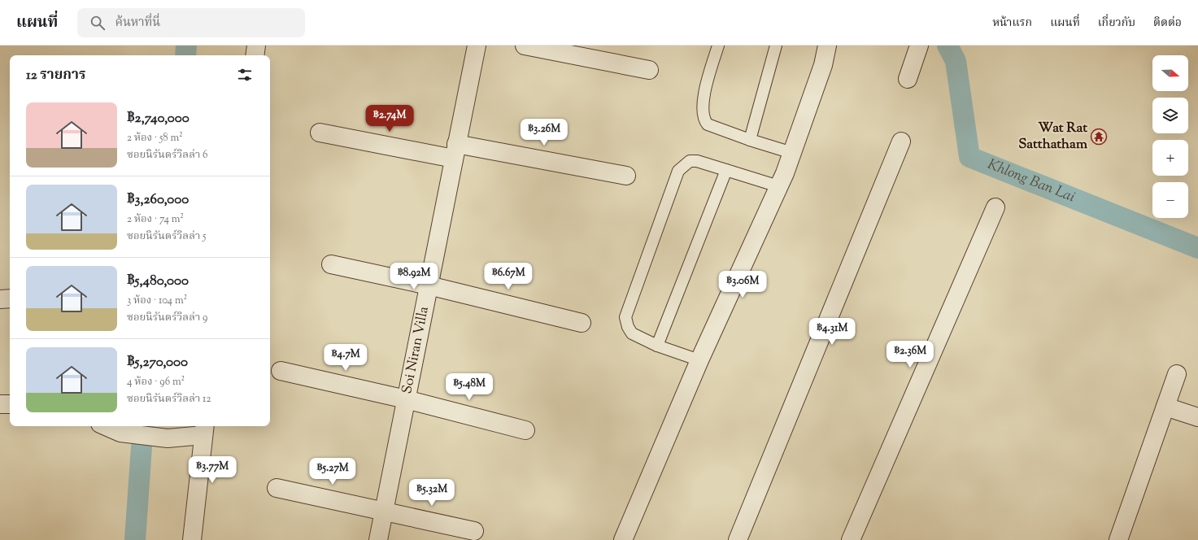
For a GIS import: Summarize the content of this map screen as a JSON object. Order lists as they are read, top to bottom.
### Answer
{
  "streets": {
    "street": ["Soi Niran Villa"]
  },
  "water": ["Khlong Ban Lai"],
  "places": {
    "temple": ["Wat Rat Satthatham"]
  },
  "north": "right",
  "page": {
    "header": "แผนที่",
    "search": "ค้นหาที่นี่",
    "nav": [
      "หน้าแรก",
      "แผนที่",
      "เกี่ยวกับ",
      "ติดต่อ"
    ],
    "map_buttons": ["+", "−"],
    "heading": "12 รายการ",
    "list": [
      {
        "name": "฿2,740,000",
        "note": "2 ห้อง · 58 m² · ซอยนิรันดร์วิลล่า 6"
      },
      {
        "name": "฿3,260,000",
        "note": "2 ห้อง · 74 m² · ซอยนิรันดร์วิลล่า 5"
      },
      {
        "name": "฿5,480,000",
        "note": "3 ห้อง · 104 m² · ซอยนิรันดร์วิลล่า 9"
      },
      {
        "name": "฿5,270,000",
        "note": "4 ห้อง · 96 m² · ซอยนิรันดร์วิลล่า 12"
      }
    ],
    "price": [
      "฿2.74M",
      "฿3.26M",
      "฿8.92M",
      "฿6.67M",
      "฿3.06M",
      "฿4.31M",
      "฿2.36M",
      "฿4.7M",
      "฿5.48M",
      "฿3.77M",
      "฿5.27M",
      "฿5.32M"
    ]
  }
}
